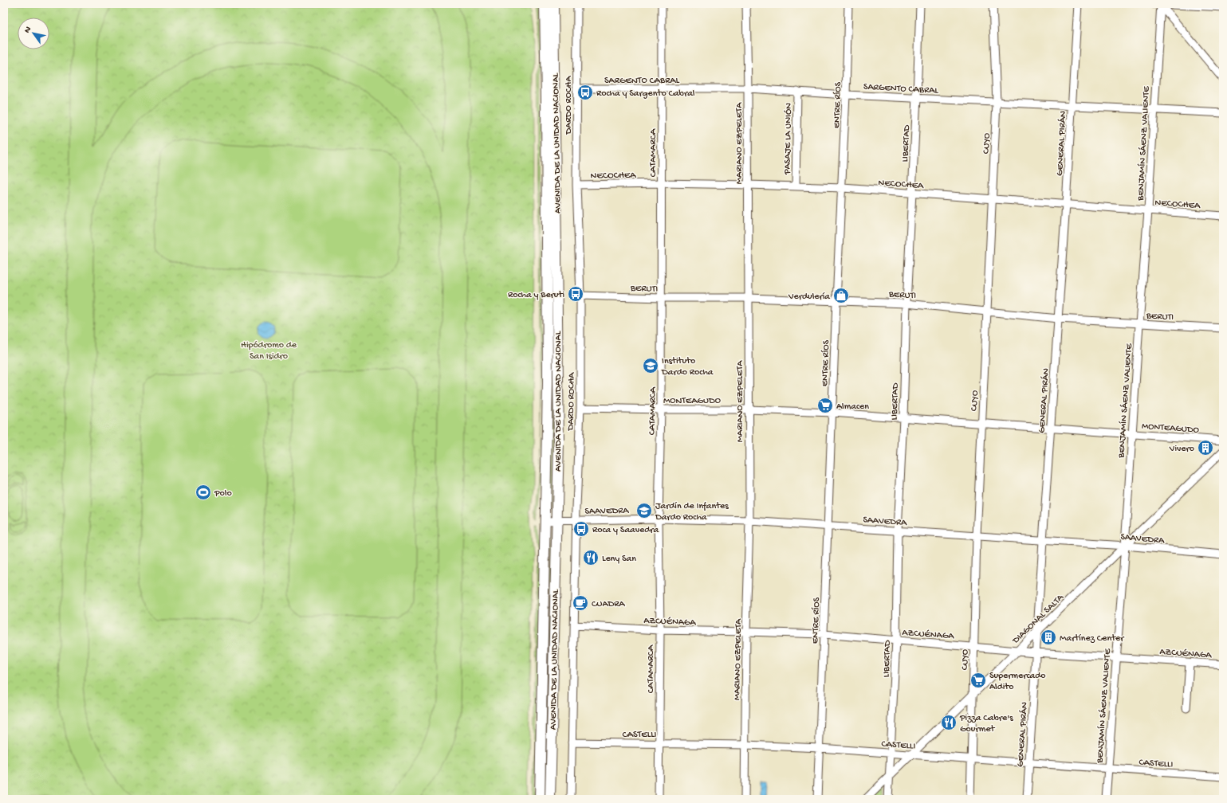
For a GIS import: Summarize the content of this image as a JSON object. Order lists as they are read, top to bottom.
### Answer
{
  "streets": {
    "main road": ["AVENIDA DE LA UNIDAD NACIONAL"],
    "street": [
      "SARGENTO CABRAL",
      "DARDO ROCHA",
      "ENTRE RÍOS",
      "PASAJE LA UNIÓN",
      "MARIANO EZPELETA",
      "LIBERTAD",
      "CUYO",
      "GENERAL PIRÁN",
      "BENJAMÍN SÁENZ VALIENTE",
      "CATAMARCA",
      "NECOCHEA",
      "BERUTI",
      "MONTEAGUDO",
      "SAAVEDRA",
      "DIAGONAL SALTA",
      "AZCUÉNAGA",
      "CASTELLI"
    ]
  },
  "crossings": [
    ["SARGENTO CABRAL", "DARDO ROCHA"],
    ["SARGENTO CABRAL", "ENTRE RÍOS"],
    ["SARGENTO CABRAL", "PASAJE LA UNIÓN"],
    ["SARGENTO CABRAL", "MARIANO EZPELETA"],
    ["SARGENTO CABRAL", "LIBERTAD"],
    ["SARGENTO CABRAL", "CUYO"],
    ["SARGENTO CABRAL", "GENERAL PIRÁN"],
    ["SARGENTO CABRAL", "BENJAMÍN SÁENZ VALIENTE"],
    ["SARGENTO CABRAL", "CATAMARCA"],
    ["DARDO ROCHA", "NECOCHEA"],
    ["DARDO ROCHA", "BERUTI"],
    ["DARDO ROCHA", "MONTEAGUDO"],
    ["DARDO ROCHA", "SAAVEDRA"],
    ["DARDO ROCHA", "AZCUÉNAGA"],
    ["DARDO ROCHA", "CASTELLI"],
    ["ENTRE RÍOS", "NECOCHEA"],
    ["ENTRE RÍOS", "BERUTI"],
    ["ENTRE RÍOS", "MONTEAGUDO"],
    ["ENTRE RÍOS", "SAAVEDRA"],
    ["ENTRE RÍOS", "AZCUÉNAGA"],
    ["ENTRE RÍOS", "CASTELLI"],
    ["PASAJE LA UNIÓN", "NECOCHEA"],
    ["AVENIDA DE LA UNIDAD NACIONAL", "SAAVEDRA"],
    ["MARIANO EZPELETA", "NECOCHEA"],
    ["MARIANO EZPELETA", "BERUTI"],
    ["MARIANO EZPELETA", "MONTEAGUDO"],
    ["MARIANO EZPELETA", "SAAVEDRA"],
    ["MARIANO EZPELETA", "AZCUÉNAGA"],
    ["MARIANO EZPELETA", "CASTELLI"],
    ["LIBERTAD", "NECOCHEA"],
    ["LIBERTAD", "BERUTI"],
    ["LIBERTAD", "MONTEAGUDO"],
    ["LIBERTAD", "SAAVEDRA"],
    ["LIBERTAD", "DIAGONAL SALTA"],
    ["LIBERTAD", "AZCUÉNAGA"],
    ["LIBERTAD", "CASTELLI"],
    ["CUYO", "NECOCHEA"],
    ["CUYO", "BERUTI"],
    ["CUYO", "MONTEAGUDO"],
    ["CUYO", "SAAVEDRA"],
    ["CUYO", "DIAGONAL SALTA"],
    ["CUYO", "AZCUÉNAGA"],
    ["CUYO", "CASTELLI"],
    ["GENERAL PIRÁN", "NECOCHEA"],
    ["GENERAL PIRÁN", "BERUTI"],
    ["GENERAL PIRÁN", "MONTEAGUDO"],
    ["GENERAL PIRÁN", "SAAVEDRA"],
    ["GENERAL PIRÁN", "DIAGONAL SALTA"],
    ["GENERAL PIRÁN", "AZCUÉNAGA"],
    ["GENERAL PIRÁN", "CASTELLI"],
    ["BENJAMÍN SÁENZ VALIENTE", "NECOCHEA"],
    ["BENJAMÍN SÁENZ VALIENTE", "BERUTI"],
    ["BENJAMÍN SÁENZ VALIENTE", "MONTEAGUDO"],
    ["BENJAMÍN SÁENZ VALIENTE", "SAAVEDRA"],
    ["BENJAMÍN SÁENZ VALIENTE", "DIAGONAL SALTA"],
    ["BENJAMÍN SÁENZ VALIENTE", "AZCUÉNAGA"],
    ["BENJAMÍN SÁENZ VALIENTE", "CASTELLI"],
    ["CATAMARCA", "NECOCHEA"],
    ["CATAMARCA", "BERUTI"],
    ["CATAMARCA", "MONTEAGUDO"],
    ["CATAMARCA", "SAAVEDRA"],
    ["CATAMARCA", "AZCUÉNAGA"],
    ["CATAMARCA", "CASTELLI"],
    ["SAAVEDRA", "DIAGONAL SALTA"],
    ["DIAGONAL SALTA", "AZCUÉNAGA"],
    ["DIAGONAL SALTA", "CASTELLI"]
  ],
  "parks": ["Hipódromo de San Isidro"],
  "places": {
    "bus stop": ["Rocha y Sargento Cabral", "Rocha y Beruti", "Roca y Saavedra"],
    "shop": ["Verdulería"],
    "school or university": ["Instituto Dardo Rocha", "Jardín de Infantes Dardo Rocha"],
    "supermarket": ["Almacen", "Supermercado Aldito"],
    "building": ["Vivero", "Martínez Center"],
    "sports": ["Polo"],
    "restaurant": ["Leny San", "Pizza Cabre's Gourmet"],
    "cafe": ["CUADRA"]
  },
  "north": "top left"
}
